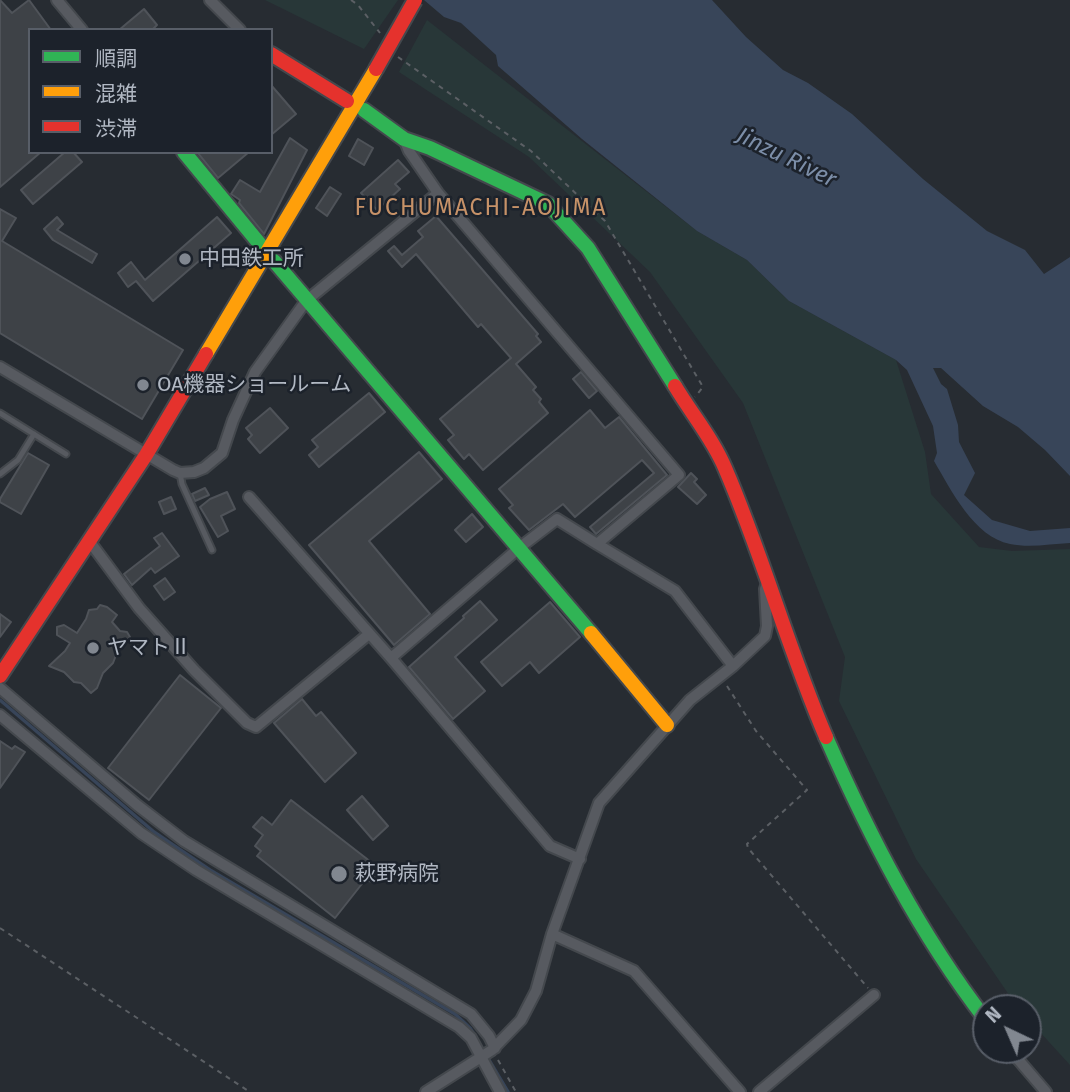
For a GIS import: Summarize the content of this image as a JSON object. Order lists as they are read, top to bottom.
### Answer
{
  "districts": ["FUCHUMACHI-AOJIMA"],
  "water": ["Jinzu River"],
  "places": [
    "中田鉄工所",
    "OA機器ショールーム",
    "ヤマトⅡ",
    "萩野病院"
  ],
  "legend": ["順調", "混雑", "渋滞"],
  "north": "top left"
}
